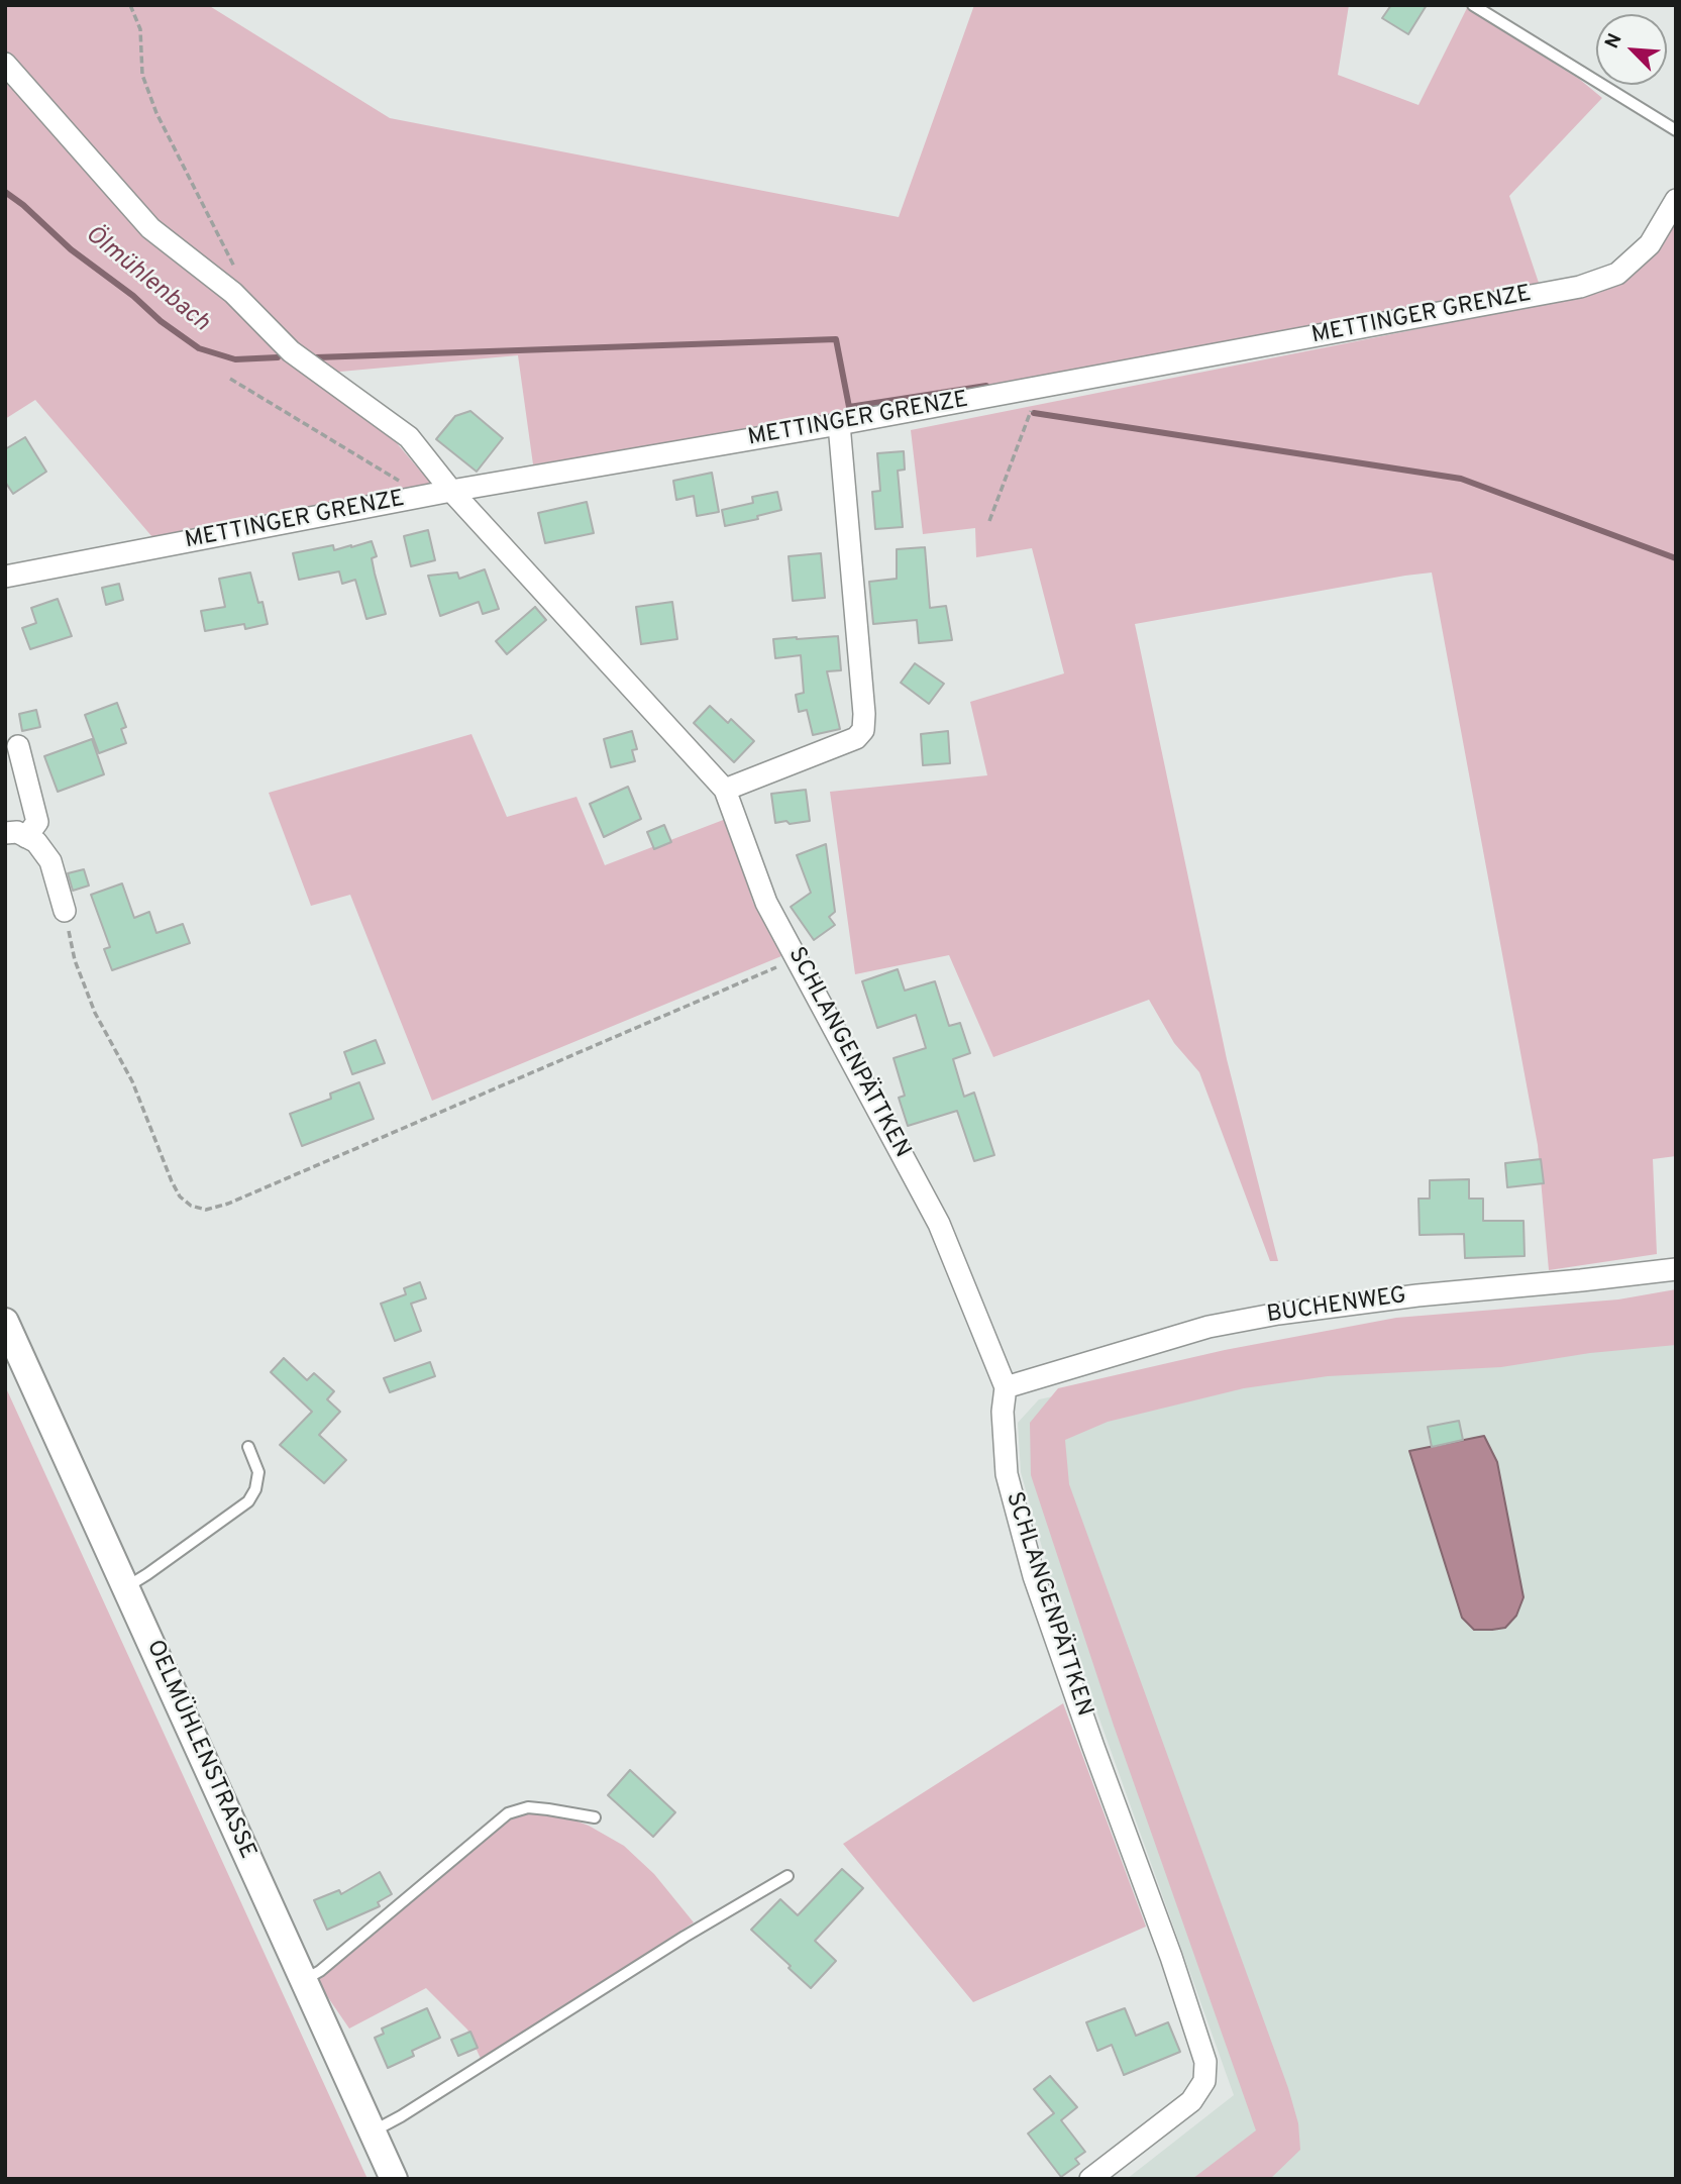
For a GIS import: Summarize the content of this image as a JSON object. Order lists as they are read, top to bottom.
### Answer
{
  "streets": {
    "street": [
      "METTINGER GRENZE",
      "SCHLANGENPÄTTKEN",
      "BUCHENWEG",
      "OELMÜHLENSTRASSE"
    ]
  },
  "crossings": [
    ["METTINGER GRENZE", "SCHLANGENPÄTTKEN"],
    ["SCHLANGENPÄTTKEN", "BUCHENWEG"]
  ],
  "water": ["Ölmühlenbach"],
  "north": "top left"
}
